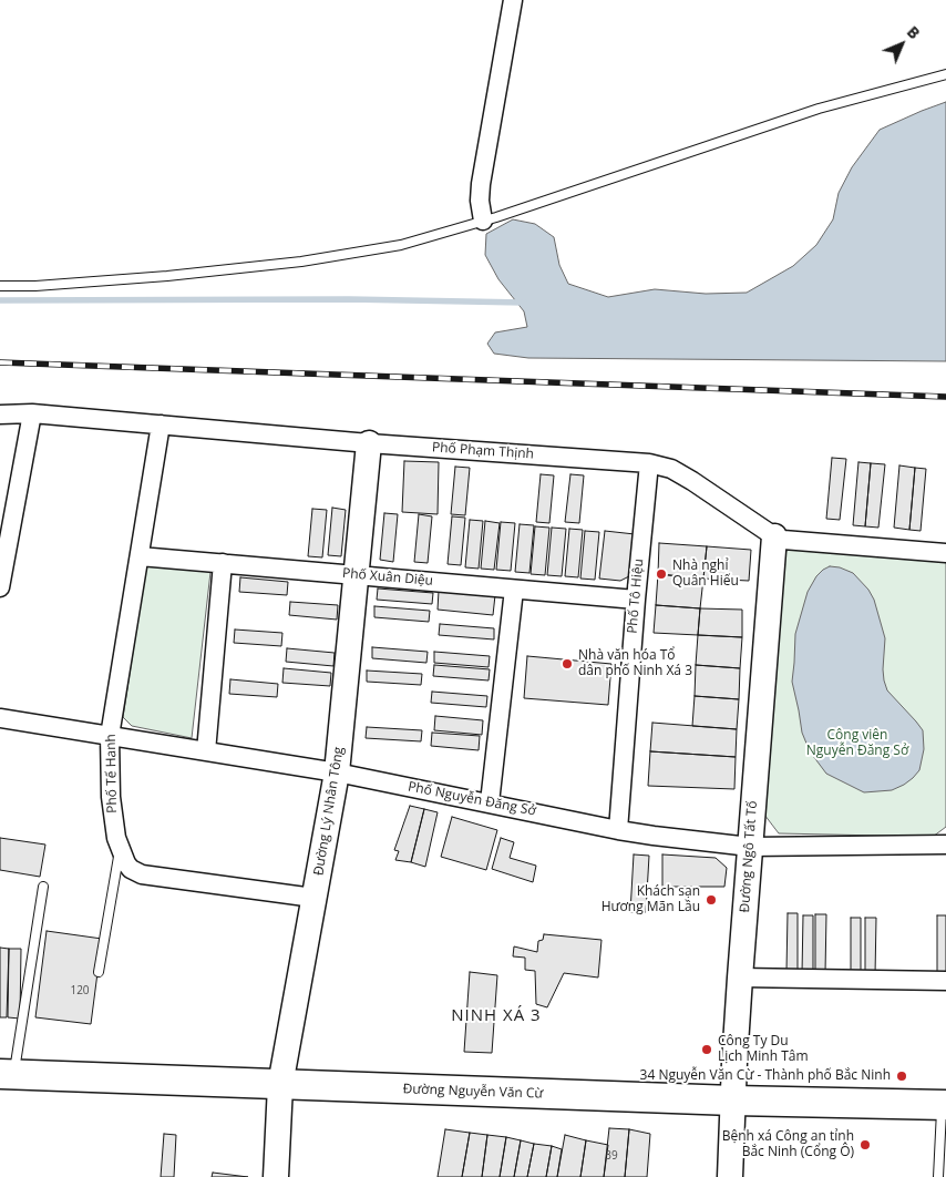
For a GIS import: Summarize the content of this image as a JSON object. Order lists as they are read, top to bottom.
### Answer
{
  "streets": {
    "main road": ["Đường Nguyễn Văn Cừ"],
    "street": [
      "Phố Phạm Thịnh",
      "Phố Xuân Diệu",
      "Phố Tô Hiệu",
      "Phố Tế Hanh",
      "Phố Nguyễn Đăng Sở",
      "Đường Lý Nhân Tông",
      "Đường Ngô Tất Tố"
    ]
  },
  "crossings": [
    ["Phố Phạm Thịnh", "Phố Tô Hiệu"],
    ["Phố Phạm Thịnh", "Phố Tế Hanh"],
    ["Phố Phạm Thịnh", "Đường Lý Nhân Tông"],
    ["Phố Phạm Thịnh", "Đường Ngô Tất Tố"],
    ["Phố Xuân Diệu", "Phố Tô Hiệu"],
    ["Phố Xuân Diệu", "Phố Tế Hanh"],
    ["Phố Xuân Diệu", "Đường Lý Nhân Tông"],
    ["Phố Tô Hiệu", "Phố Nguyễn Đăng Sở"],
    ["Phố Tế Hanh", "Phố Nguyễn Đăng Sở"],
    ["Phố Tế Hanh", "Đường Lý Nhân Tông"],
    ["Phố Nguyễn Đăng Sở", "Đường Lý Nhân Tông"],
    ["Phố Nguyễn Đăng Sở", "Đường Ngô Tất Tố"],
    ["Đường Lý Nhân Tông", "Đường Nguyễn Văn Cừ"],
    ["Đường Ngô Tất Tố", "Đường Nguyễn Văn Cừ"]
  ],
  "districts": ["NINH XÁ 3"],
  "parks": ["Công viên Nguyễn Đăng Sở"],
  "places": [
    "Nhà nghỉ Quân Hiếu",
    "Nhà văn hóa Tổ dân phố Ninh Xá 3",
    "Khách sạn Hương Mãn Lầu",
    "Công Ty Du Lịch Minh Tâm",
    "34 Nguyễn Văn Cừ - Thành phố Bắc Ninh",
    "Bệnh xá Công an tỉnh Bắc Ninh (Cổng Ô)"
  ],
  "house_numbers": ["120", "39"],
  "north": "top right"
}
